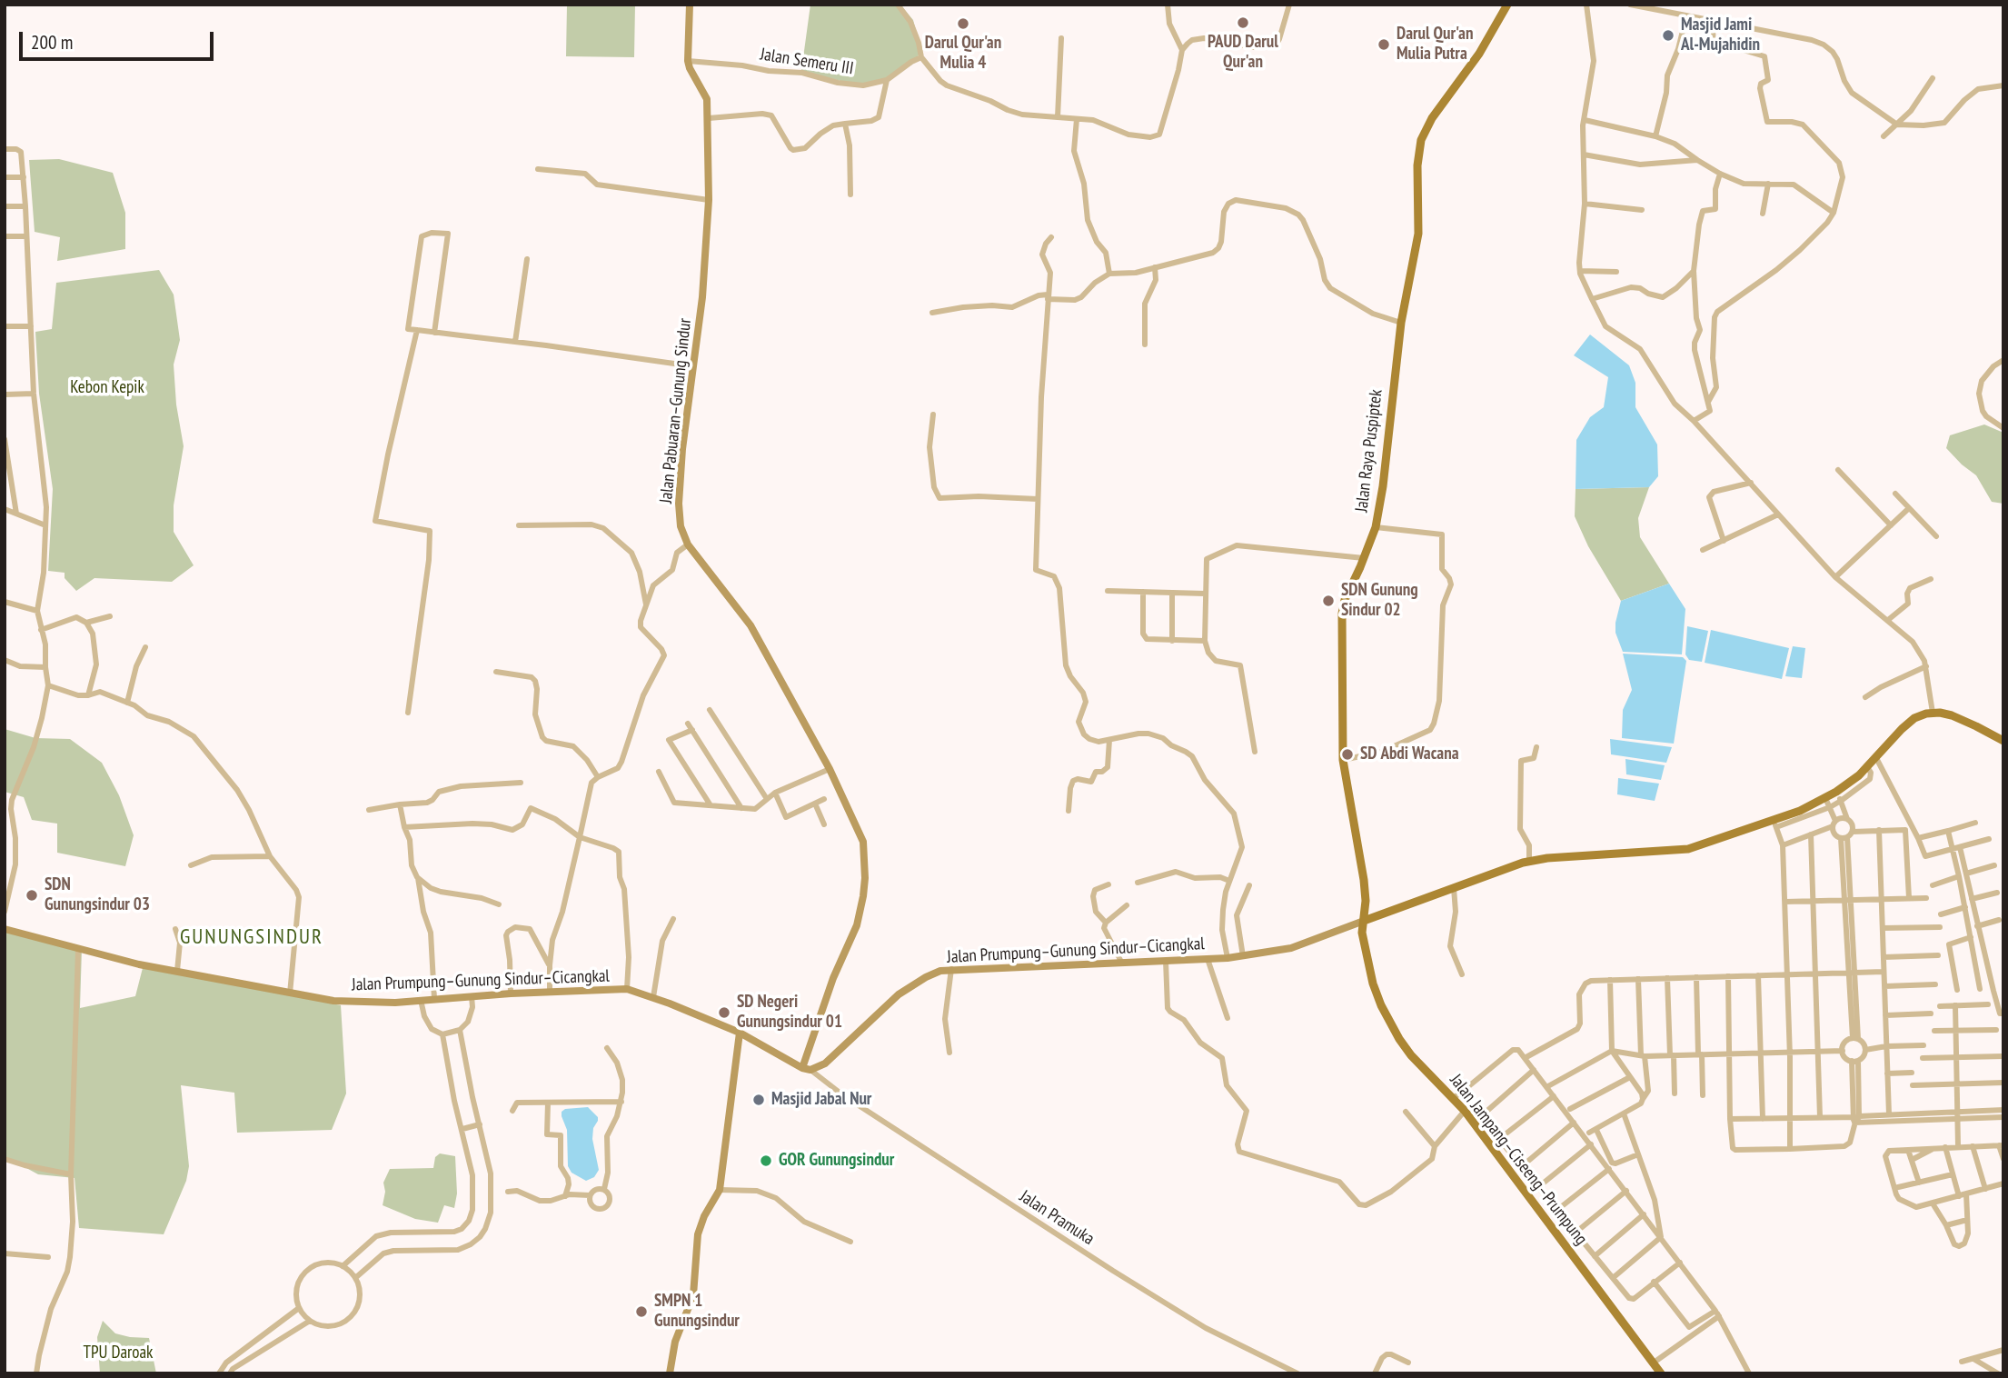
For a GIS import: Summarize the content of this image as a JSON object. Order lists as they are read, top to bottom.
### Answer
{
  "streets": {
    "main road": ["Jalan Raya Puspiptek", "Jalan Jampang–Ciseeng–Prumpung"],
    "street": [
      "Jalan Semeru III",
      "Jalan Pabuaran–Gunung Sindur",
      "Jalan Prumpung–Gunung Sindur–Cicangkal",
      "Jalan Pramuka"
    ]
  },
  "crossings": [
    ["Jalan Semeru III", "Jalan Pabuaran–Gunung Sindur"],
    ["Jalan Pabuaran–Gunung Sindur", "Jalan Prumpung–Gunung Sindur–Cicangkal"],
    ["Jalan Pabuaran–Gunung Sindur", "Jalan Pramuka"],
    ["Jalan Raya Puspiptek", "Jalan Prumpung–Gunung Sindur–Cicangkal"],
    ["Jalan Raya Puspiptek", "Jalan Jampang–Ciseeng–Prumpung"],
    ["Jalan Prumpung–Gunung Sindur–Cicangkal", "Jalan Jampang–Ciseeng–Prumpung"],
    ["Jalan Prumpung–Gunung Sindur–Cicangkal", "Jalan Pramuka"]
  ],
  "districts": ["GUNUNGSINDUR"],
  "parks": ["Kebon Kepik", "TPU Daroak"],
  "places": [
    "PAUD Darul Qur'an",
    "Darul Qur'an Mulia 4",
    "Masjid Jami Al-Mujahidin",
    "Darul Qur'an Mulia Putra",
    "SDN Gunung Sindur 02",
    "SD Abdi Wacana",
    "SDN Gunungsindur 03",
    "SD Negeri Gunungsindur 01",
    "Masjid Jabal Nur",
    "GOR Gunungsindur",
    "SMPN 1 Gunungsindur"
  ],
  "scale_bar": "200 m"
}
